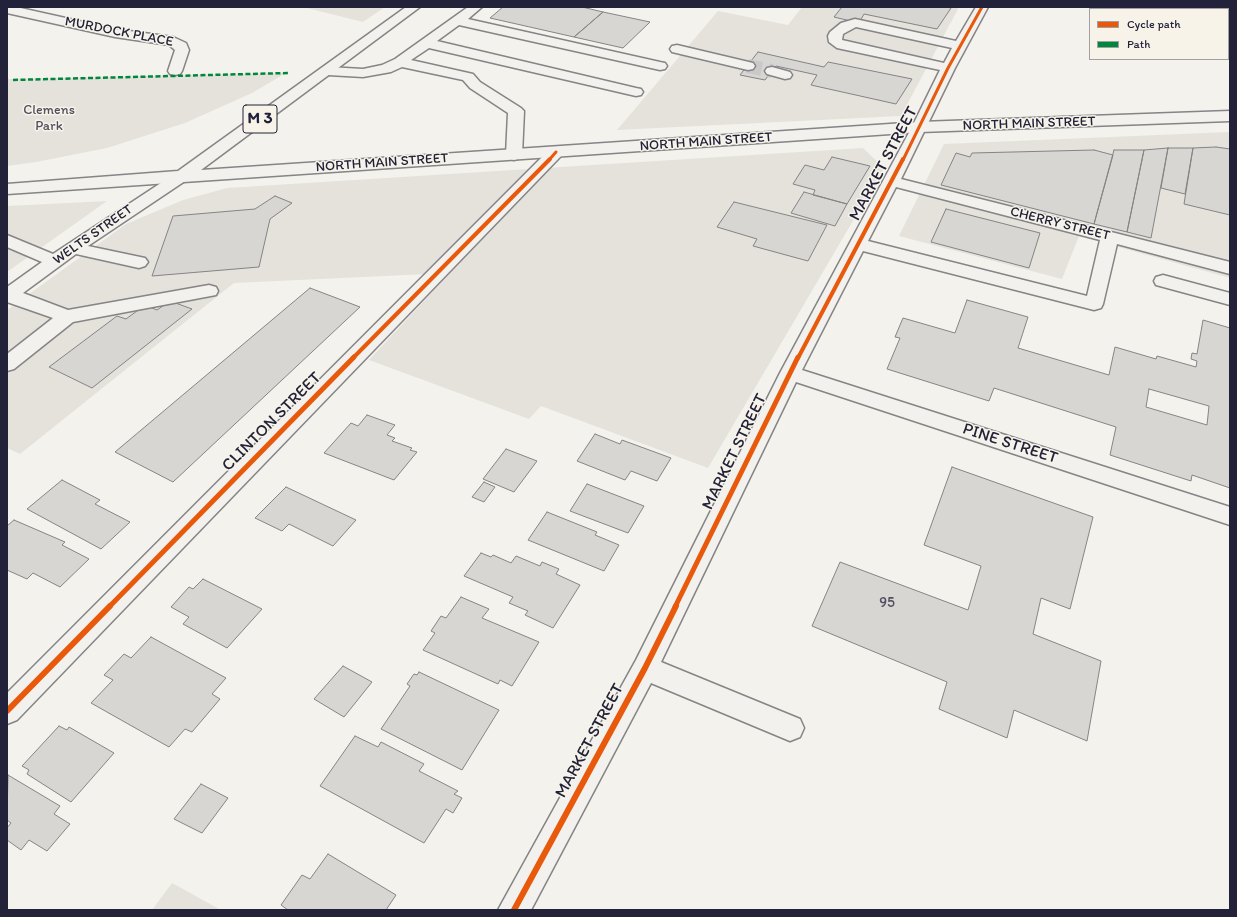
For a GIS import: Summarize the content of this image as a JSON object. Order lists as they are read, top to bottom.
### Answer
{
  "streets": {
    "street": [
      "MURDOCK PLACE",
      "M 3",
      "NORTH MAIN STREET",
      "MARKET STREET",
      "CHERRY STREET",
      "WELTS STREET",
      "CLINTON STREET",
      "PINE STREET"
    ]
  },
  "crossings": [
    ["M 3", "NORTH MAIN STREET"],
    ["M 3", "WELTS STREET"],
    ["NORTH MAIN STREET", "MARKET STREET"],
    ["NORTH MAIN STREET", "WELTS STREET"],
    ["NORTH MAIN STREET", "CLINTON STREET"],
    ["MARKET STREET", "CHERRY STREET"],
    ["MARKET STREET", "PINE STREET"]
  ],
  "parks": ["Clemens Park"],
  "house_numbers": ["95"],
  "legend": ["Cycle path", "Path"]
}
